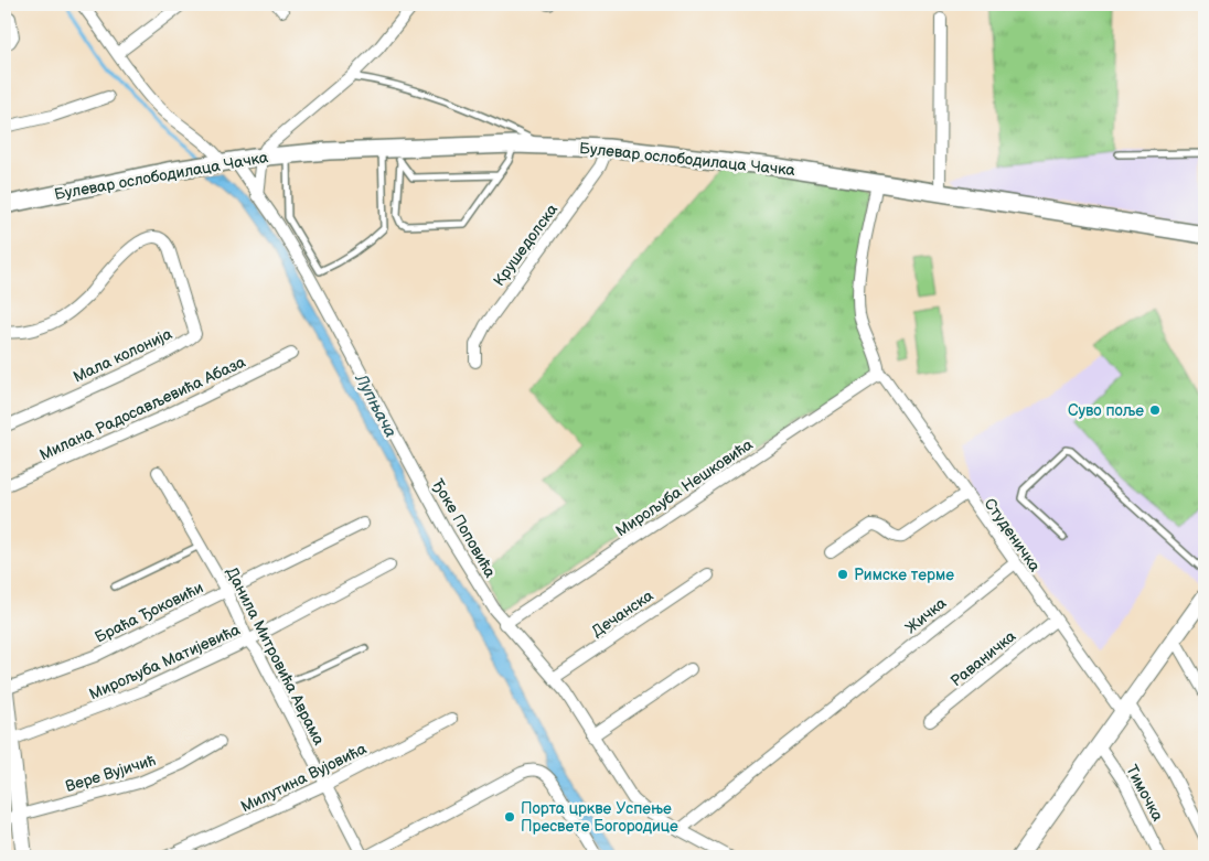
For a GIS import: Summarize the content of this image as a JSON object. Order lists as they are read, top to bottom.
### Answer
{
  "streets": {
    "main road": ["Булевар ослободилаца Чачка"],
    "street": [
      "Крушедолска",
      "Мала колонија",
      "Милана Радосављевића Абаза",
      "Мирољуба Нешковића",
      "Ђоке Поповића",
      "Студеничка",
      "Браћа Ђоковићи",
      "Дечанска",
      "Жичка",
      "Данила Митровића Аврама",
      "Раваничка",
      "Мирољуба Матијевића",
      "Вере Вујичић",
      "Милутина Вујовића",
      "Тимочка"
    ]
  },
  "crossings": [
    ["Булевар ослободилаца Чачка", "Крушедолска"],
    ["Булевар ослободилаца Чачка", "Ђоке Поповића"],
    ["Мирољуба Нешковића", "Ђоке Поповића"],
    ["Мирољуба Нешковића", "Студеничка"],
    ["Ђоке Поповића", "Дечанска"],
    ["Ђоке Поповића", "Жичка"],
    ["Студеничка", "Жичка"],
    ["Студеничка", "Раваничка"],
    ["Браћа Ђоковићи", "Данила Митровића Аврама"],
    ["Данила Митровића Аврама", "Мирољуба Матијевића"],
    ["Данила Митровића Аврама", "Милутина Вујовића"]
  ],
  "water": ["Лупњача"],
  "places": ["Суво поље", "Римске терме", "Порта цркве Успење Пресвете Богородице"]
}
